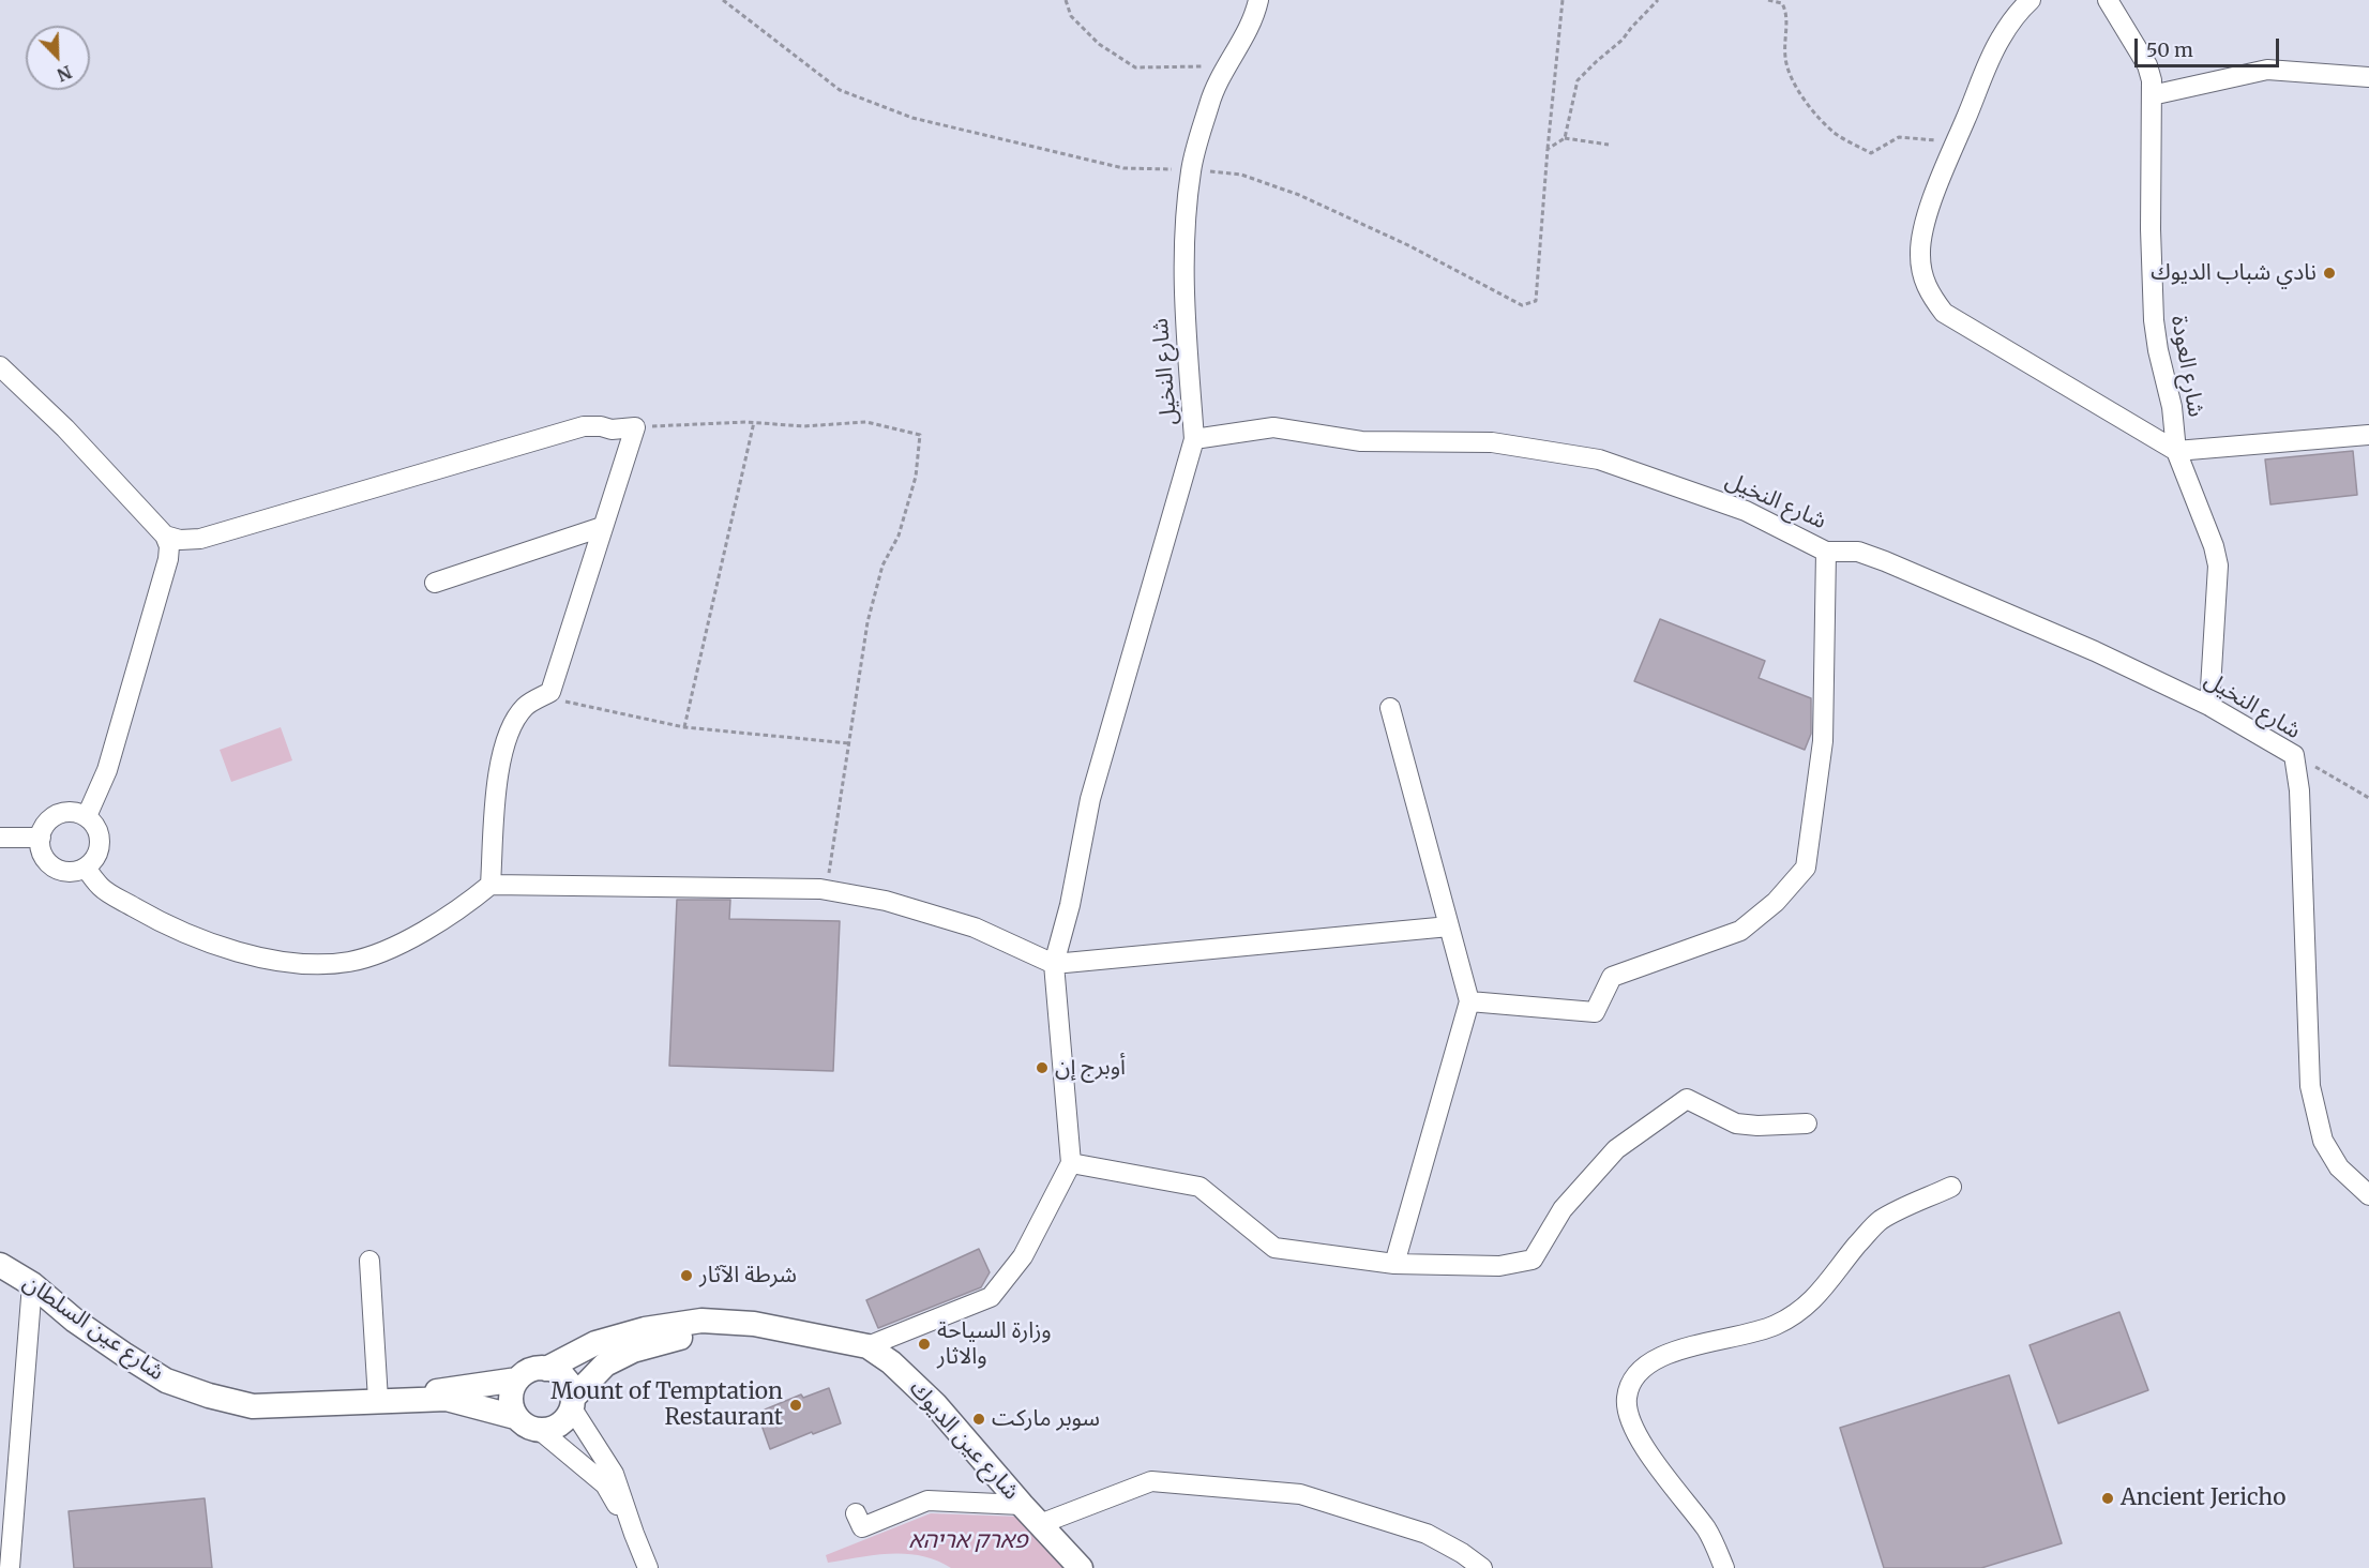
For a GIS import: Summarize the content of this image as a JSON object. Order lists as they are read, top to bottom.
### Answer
{
  "streets": {
    "main road": ["شارع عين السلطان", "شارع عين الديوك"],
    "street": ["شارع العودة", "شارع النخيل"]
  },
  "crossings": [
    ["شارع العودة", "شارع النخيل"]
  ],
  "parks": ["פארק אריהא"],
  "places": [
    "نادي شباب الديوك",
    "أوبرج إن",
    "شرطة الآثار",
    "وزارة السياحة والاثار",
    "Mount of Temptation Restaurant",
    "سوبر ماركت",
    "Ancient Jericho"
  ],
  "scale_bar": "50 m",
  "north": "bottom right"
}
